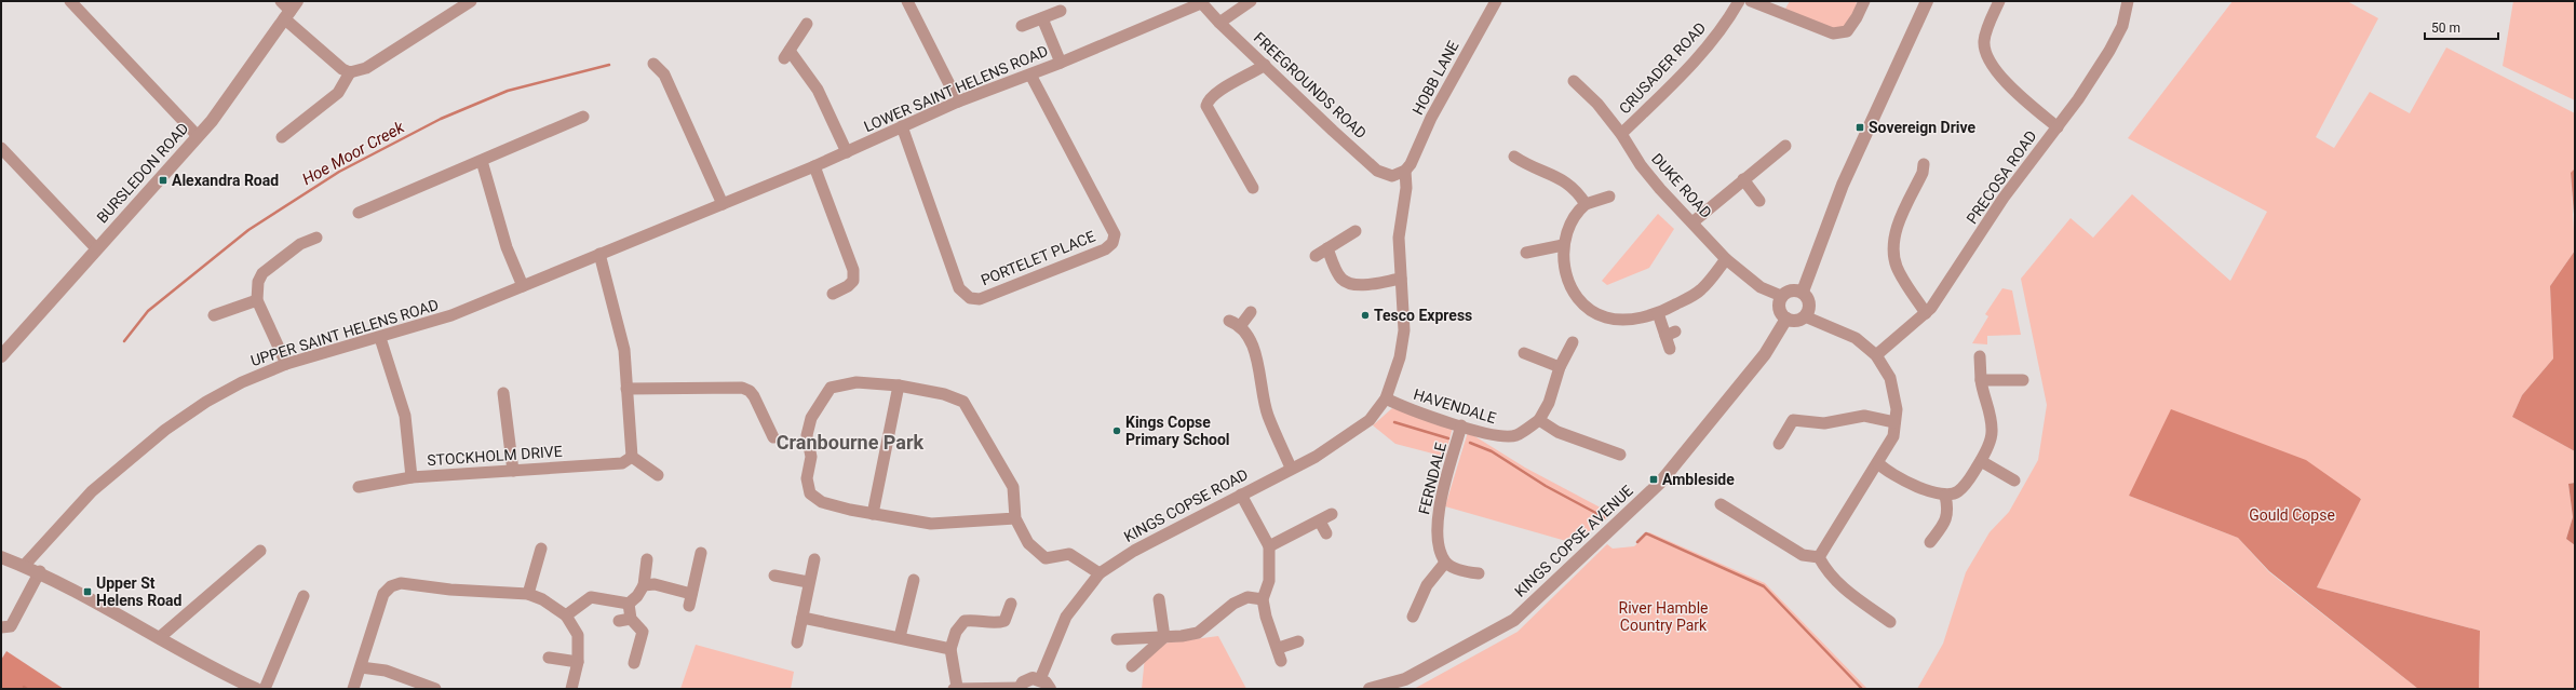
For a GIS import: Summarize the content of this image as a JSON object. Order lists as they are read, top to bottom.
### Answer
{
  "streets": {
    "street": [
      "CRUSADER ROAD",
      "HOBB LANE",
      "FREEGROUNDS ROAD",
      "LOWER SAINT HELENS ROAD",
      "BURSLEDON ROAD",
      "PRECOSA ROAD",
      "DUKE ROAD",
      "PORTELET PLACE",
      "UPPER SAINT HELENS ROAD",
      "HAVENDALE",
      "STOCKHOLM DRIVE",
      "FERNDALE",
      "KINGS COPSE ROAD",
      "KINGS COPSE AVENUE"
    ]
  },
  "crossings": [
    ["CRUSADER ROAD", "DUKE ROAD"],
    ["HOBB LANE", "FREEGROUNDS ROAD"],
    ["HOBB LANE", "KINGS COPSE ROAD"],
    ["FREEGROUNDS ROAD", "LOWER SAINT HELENS ROAD"],
    ["FREEGROUNDS ROAD", "KINGS COPSE ROAD"],
    ["LOWER SAINT HELENS ROAD", "PORTELET PLACE"],
    ["LOWER SAINT HELENS ROAD", "UPPER SAINT HELENS ROAD"],
    ["DUKE ROAD", "KINGS COPSE AVENUE"],
    ["UPPER SAINT HELENS ROAD", "STOCKHOLM DRIVE"],
    ["HAVENDALE", "FERNDALE"],
    ["HAVENDALE", "KINGS COPSE ROAD"]
  ],
  "districts": ["Cranbourne Park"],
  "water": ["Hoe Moor Creek"],
  "parks": ["Gould Copse", "River Hamble Country Park"],
  "places": {
    "transit": [
      "Sovereign Drive",
      "Alexandra Road",
      "Ambleside",
      "Upper St Helens Road"
    ],
    "other": ["Tesco Express", "Kings Copse Primary School"]
  },
  "scale_bar": "50 m"
}
